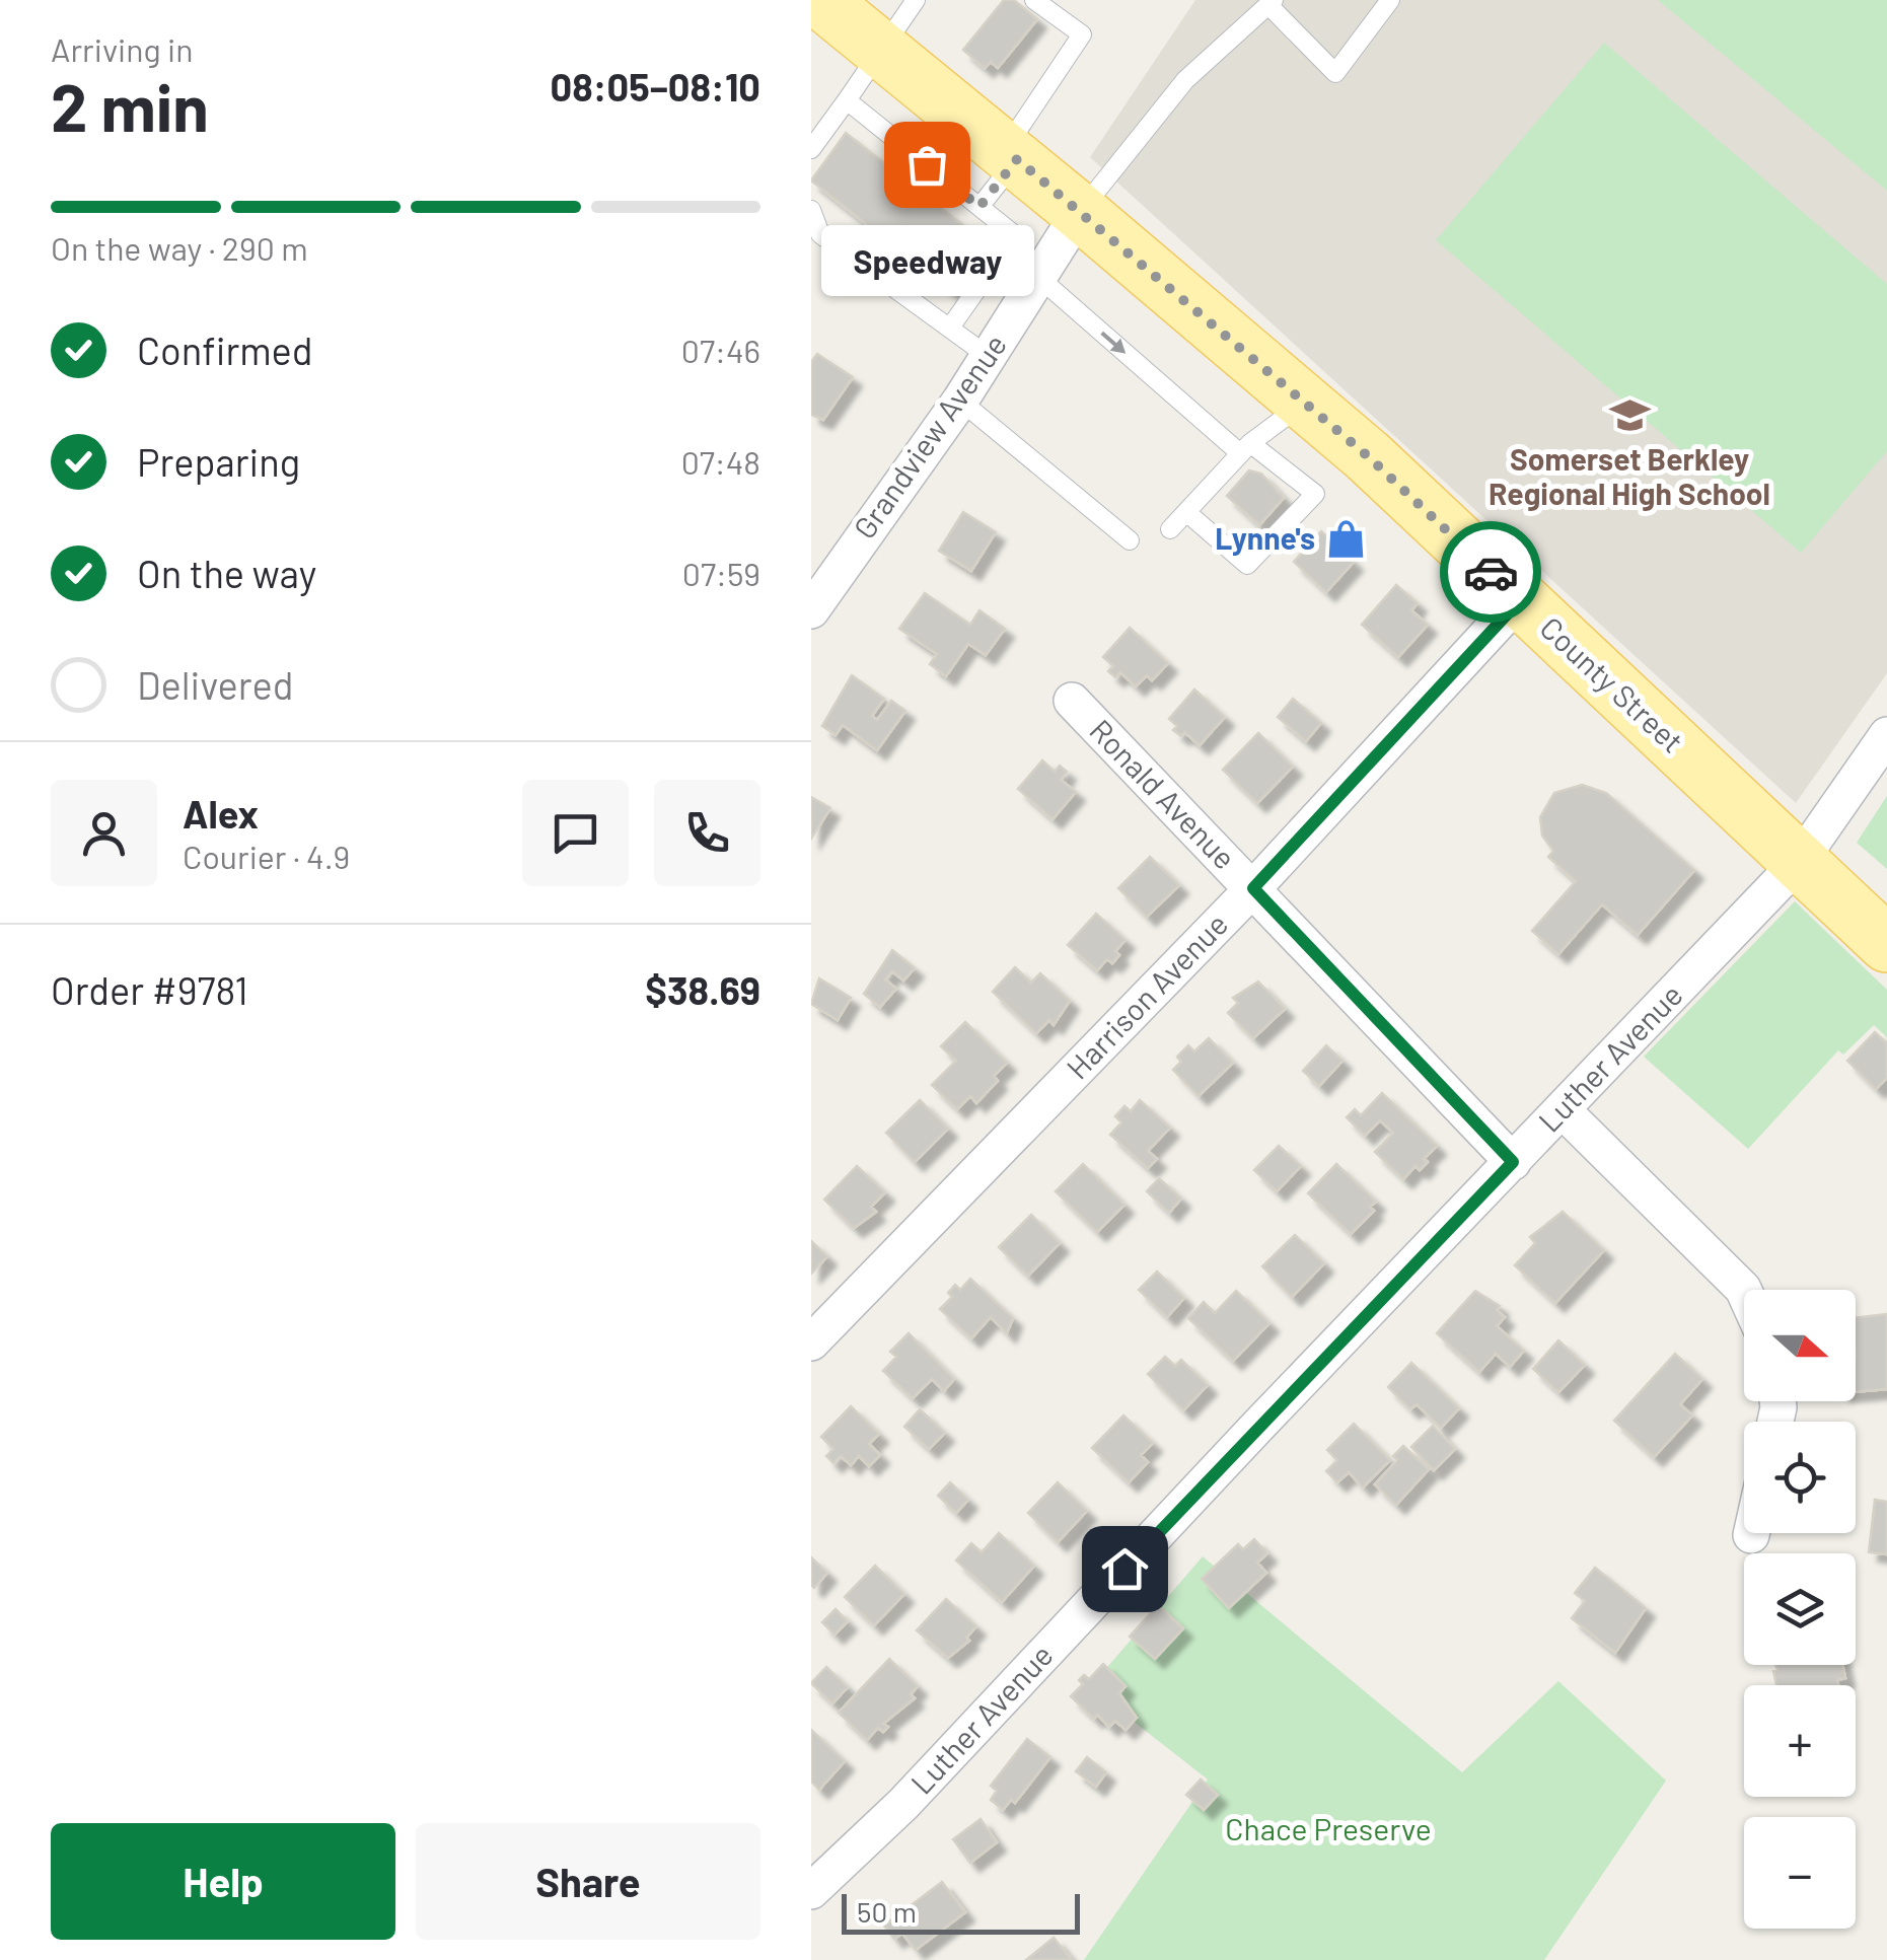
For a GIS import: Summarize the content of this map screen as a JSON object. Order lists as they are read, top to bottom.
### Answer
{
  "streets": {
    "main road": ["County Street"],
    "street": [
      "Grandview Avenue",
      "Ronald Avenue",
      "Harrison Avenue",
      "Luther Avenue"
    ]
  },
  "crossings": [
    ["Grandview Avenue", "County Street"],
    ["County Street", "Harrison Avenue"],
    ["County Street", "Luther Avenue"],
    ["Ronald Avenue", "Harrison Avenue"],
    ["Ronald Avenue", "Luther Avenue"]
  ],
  "parks": ["Chace Preserve"],
  "places": {
    "other": ["Speedway"],
    "school or university": ["Somerset Berkley Regional High School"],
    "shop": ["Lynne's"]
  },
  "scale_bar": "50 m",
  "north": "right",
  "page": {
    "heading": ["2 min", "Arriving in", "08:05–08:10"],
    "panel": [
      "Alex",
      "Courier · 4.9",
      "Order #9781",
      "$38.69"
    ],
    "bar": "On the way · 290 m",
    "bubble": "Speedway",
    "list": [
      ["Confirmed", "07:46"],
      ["Preparing", "07:48"],
      ["On the way", "07:59"],
      "Delivered"
    ],
    "map_buttons": ["+", "−"],
    "buttons": ["Help", "Share"],
    "scale": "50 m"
  }
}
